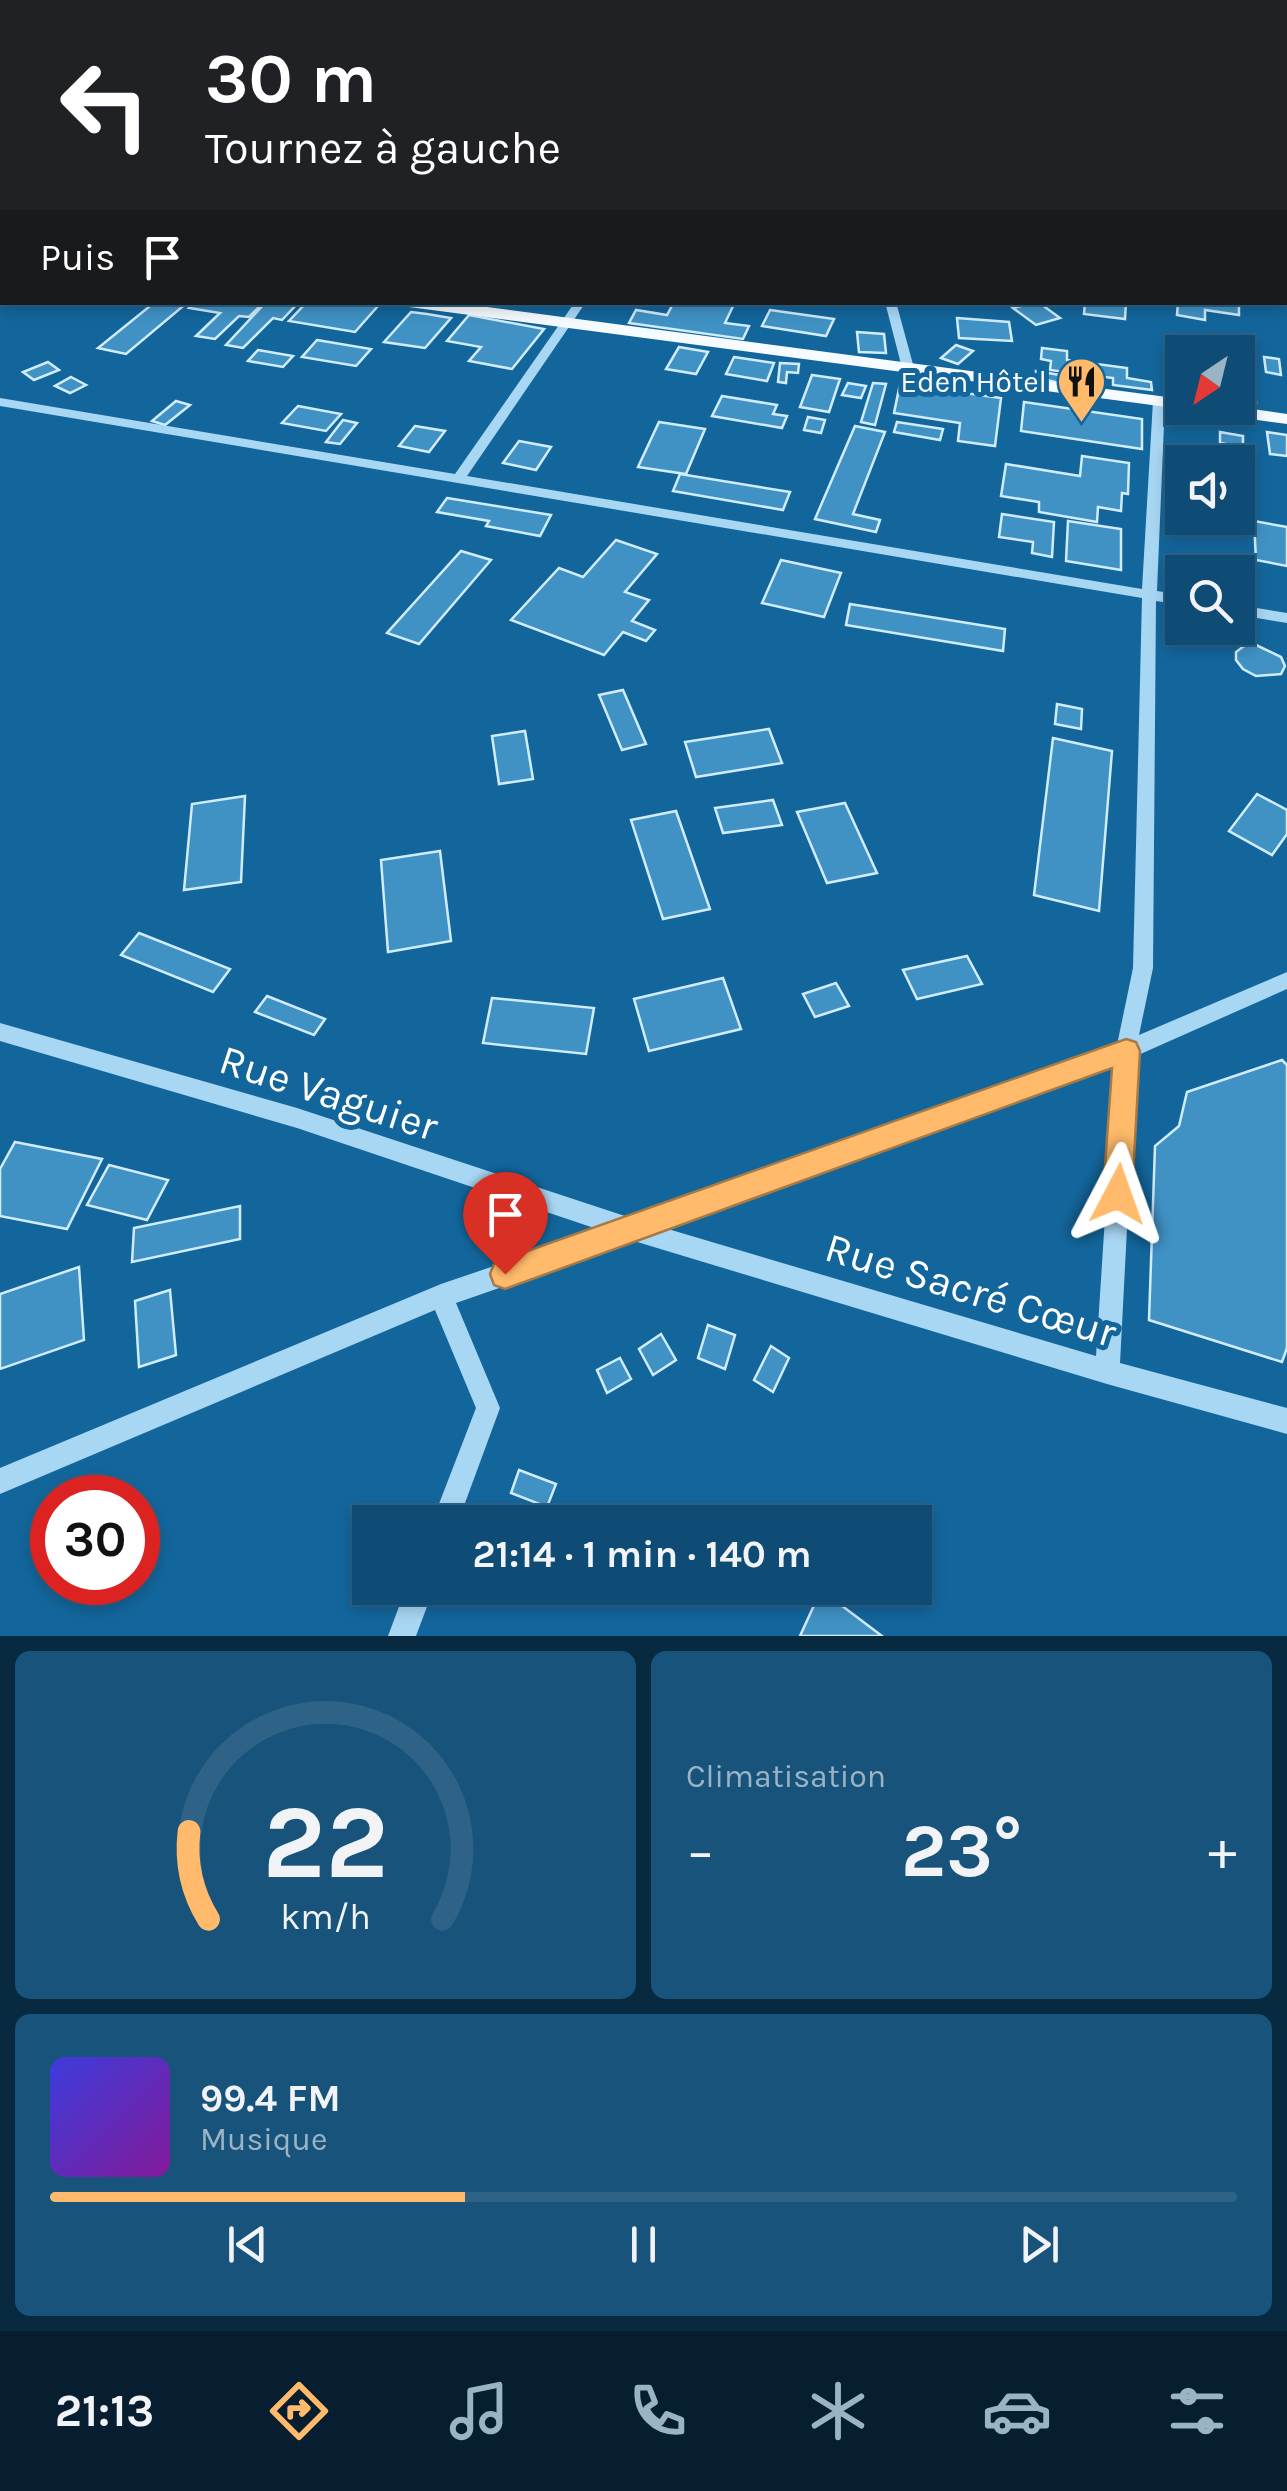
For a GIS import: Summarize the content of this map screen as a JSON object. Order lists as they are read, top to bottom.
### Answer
{
  "streets": {
    "street": ["Rue Vaguier", "Rue Sacré Cœur"]
  },
  "crossings": [
    ["Rue Vaguier", "Rue Sacré Cœur"]
  ],
  "places": {
    "restaurant": ["Eden Hôtel"]
  },
  "north": "bottom left",
  "page": {
    "turn": ["30 m", "Tournez à gauche"],
    "then": "Puis",
    "limit": "30",
    "trip": "21:14 · 1 min · 140 m",
    "tile": "Climatisation",
    "heat": ["−", "23°", "+"],
    "song": ["99.4 FM", "Musique"],
    "tabs": "21:13",
    "gauge": ["22", "km/h"]
  }
}
